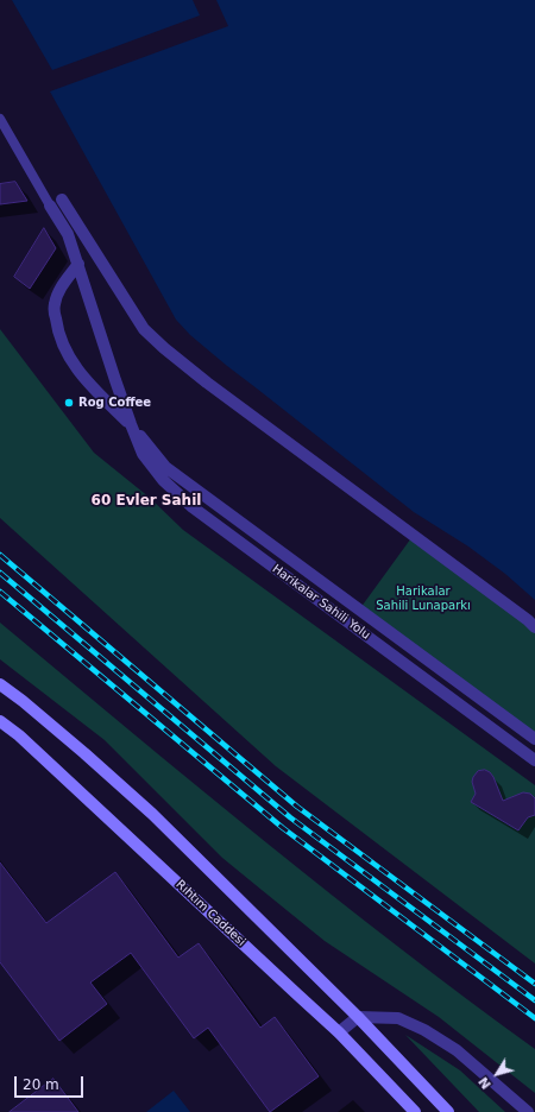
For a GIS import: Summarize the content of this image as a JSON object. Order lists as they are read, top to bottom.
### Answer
{
  "streets": {
    "main road": ["Rıhtım Caddesi"],
    "street": ["Harikalar Sahili Yolu"]
  },
  "districts": ["60 Evler Sahil"],
  "parks": ["Harikalar Sahili Lunaparkı"],
  "places": ["Rog Coffee"],
  "scale_bar": "20 m",
  "north": "bottom left"
}
